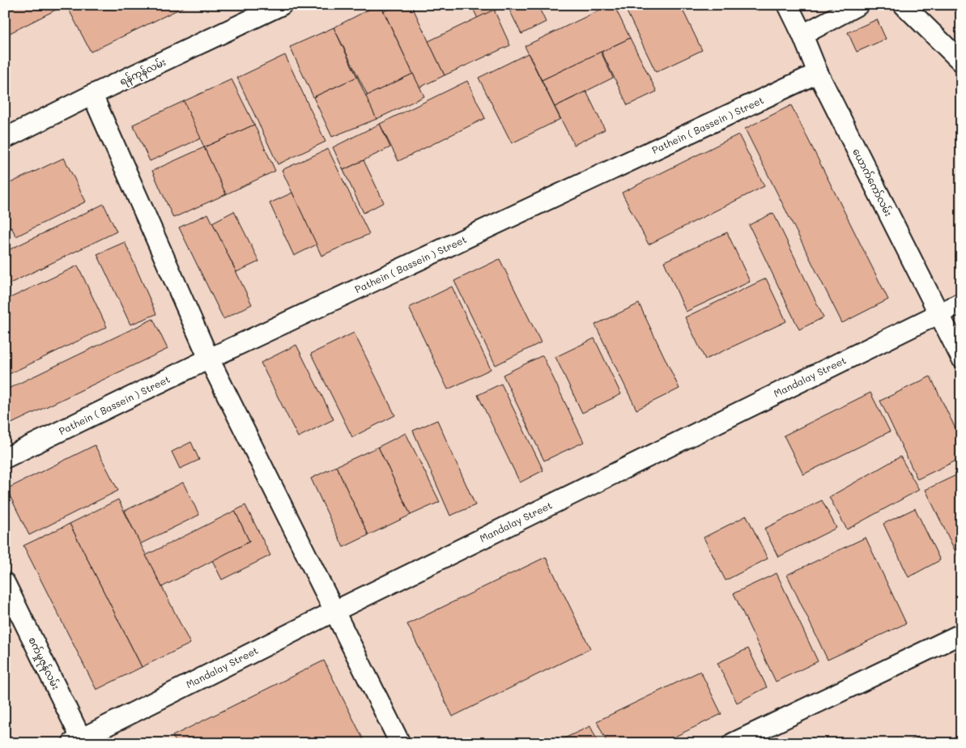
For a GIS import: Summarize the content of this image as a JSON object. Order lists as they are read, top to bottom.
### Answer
{
  "streets": {
    "street": [
      "ရန်ကုန်လမ်း",
      "Pathein ( Bassein ) Street",
      "ယောက်ကော်လမ်း",
      "Mandalay Street",
      "စက်မှုဇုန်လမ်း"
    ]
  },
  "crossings": [
    ["Pathein ( Bassein ) Street", "ယောက်ကော်လမ်း"],
    ["ယောက်ကော်လမ်း", "Mandalay Street"],
    ["Mandalay Street", "စက်မှုဇုန်လမ်း"]
  ]
}
